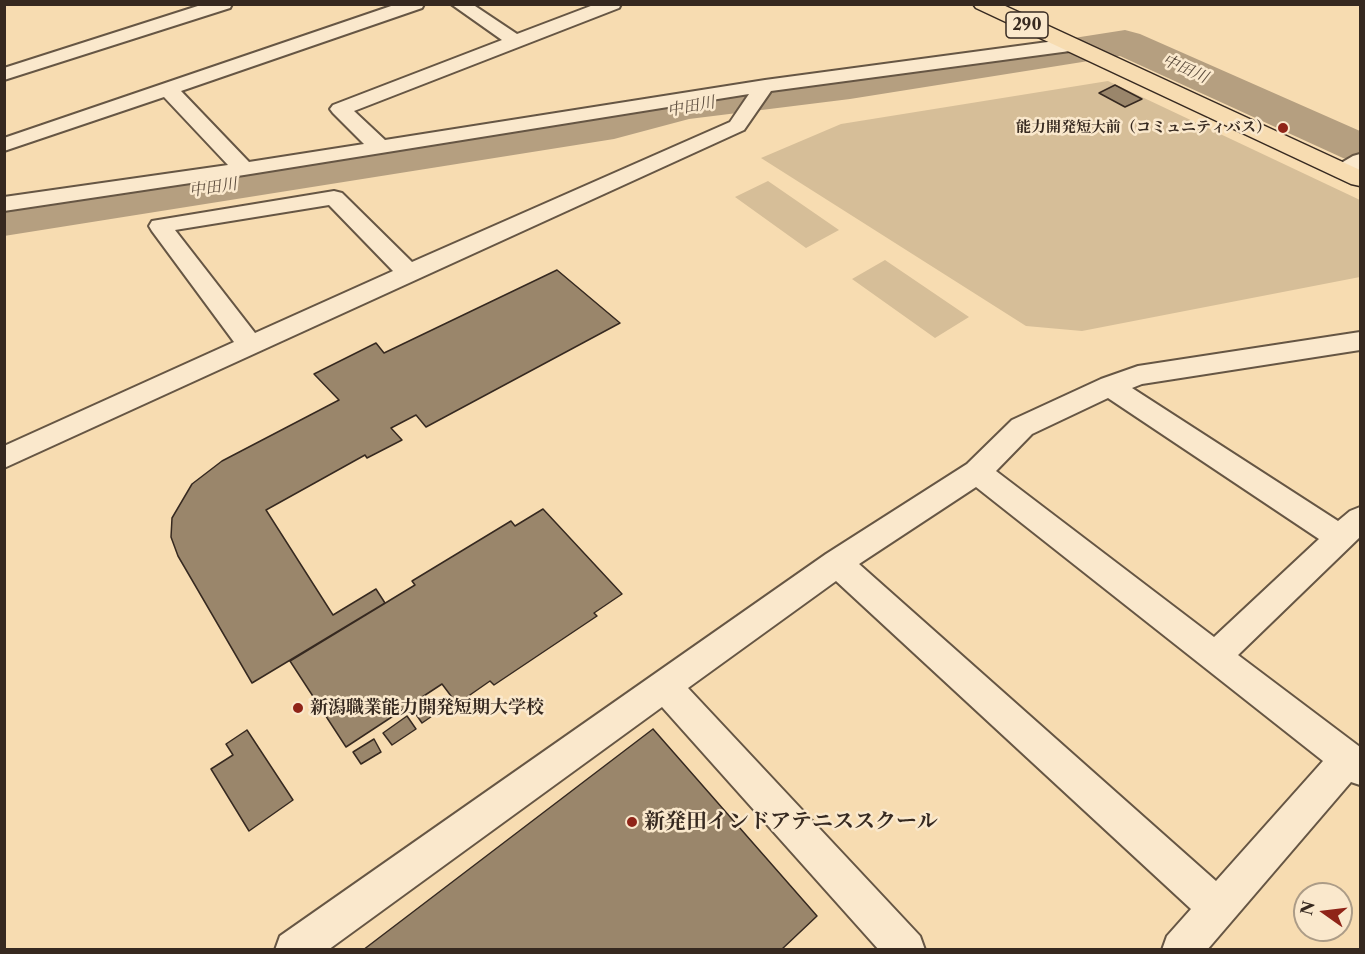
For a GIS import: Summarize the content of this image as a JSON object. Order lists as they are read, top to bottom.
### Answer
{
  "streets": {
    "highway": ["290"]
  },
  "water": ["中田川"],
  "places": ["能力開発短大前（コミュニティバス）", "新潟職業能力開発短期大学校", "新発田インドアテニススクール"],
  "north": "left"
}
